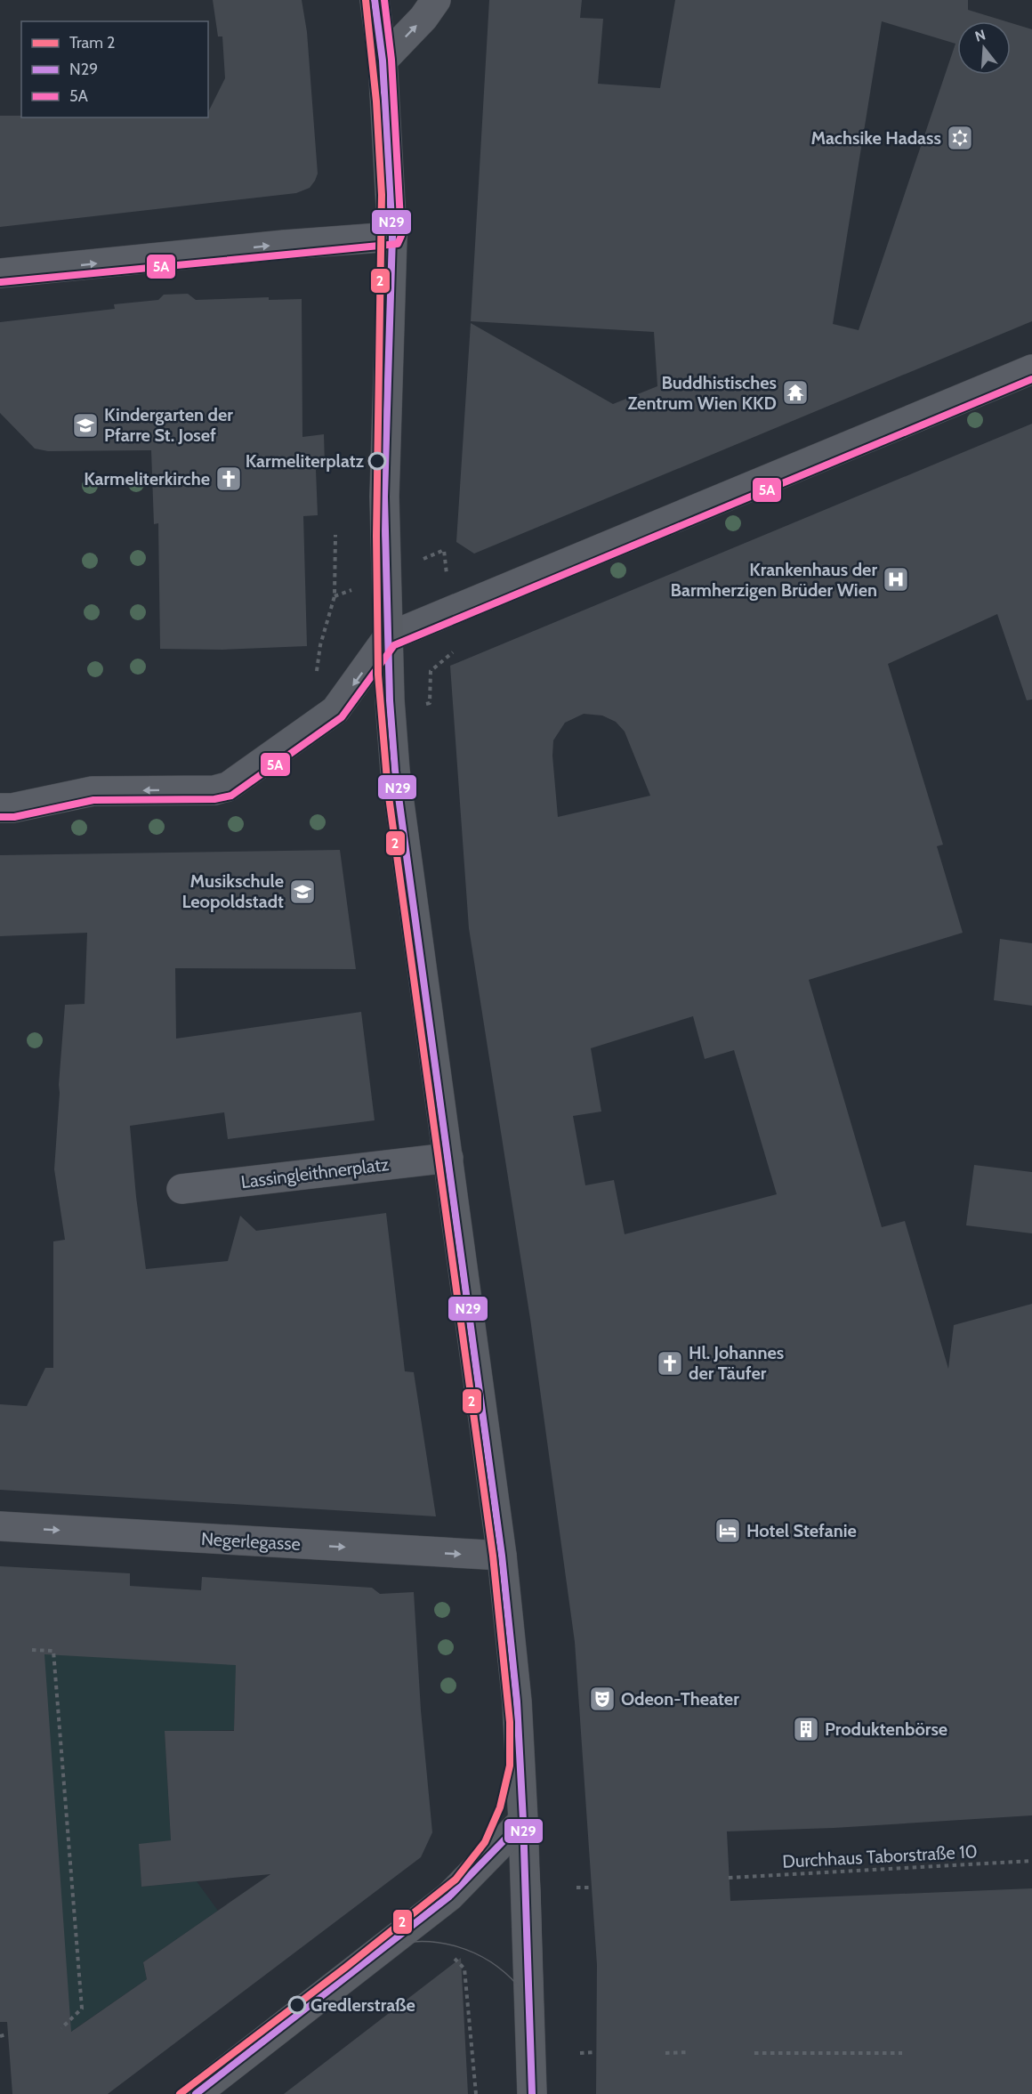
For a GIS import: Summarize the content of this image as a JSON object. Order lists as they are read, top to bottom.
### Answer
{
  "streets": {
    "street": ["Lassingleithnerplatz", "Negerlegasse"],
    "path": ["Durchhaus Taborstraße 10"]
  },
  "one_way": ["Negerlegasse"],
  "places": {
    "synagogue": ["Machsike Hadass"],
    "temple": ["Buddhistisches Zentrum Wien KKD"],
    "school or university": ["Kindergarten der Pfarre St. Josef", "Musikschule Leopoldstadt"],
    "other": ["Karmeliterplatz", "Gredlerstraße"],
    "church": ["Karmeliterkirche", "Hl. Johannes der Täufer"],
    "hospital": ["Krankenhaus der Barmherzigen Brüder Wien"],
    "hotel": ["Hotel Stefanie"],
    "theatre": ["Odeon-Theater"],
    "building": ["Produktenbörse"]
  },
  "lines": ["tram line 2", "transit line N29", "transit line 5A"],
  "legend": ["Tram 2", "N29", "5A"],
  "north": "top"
}
